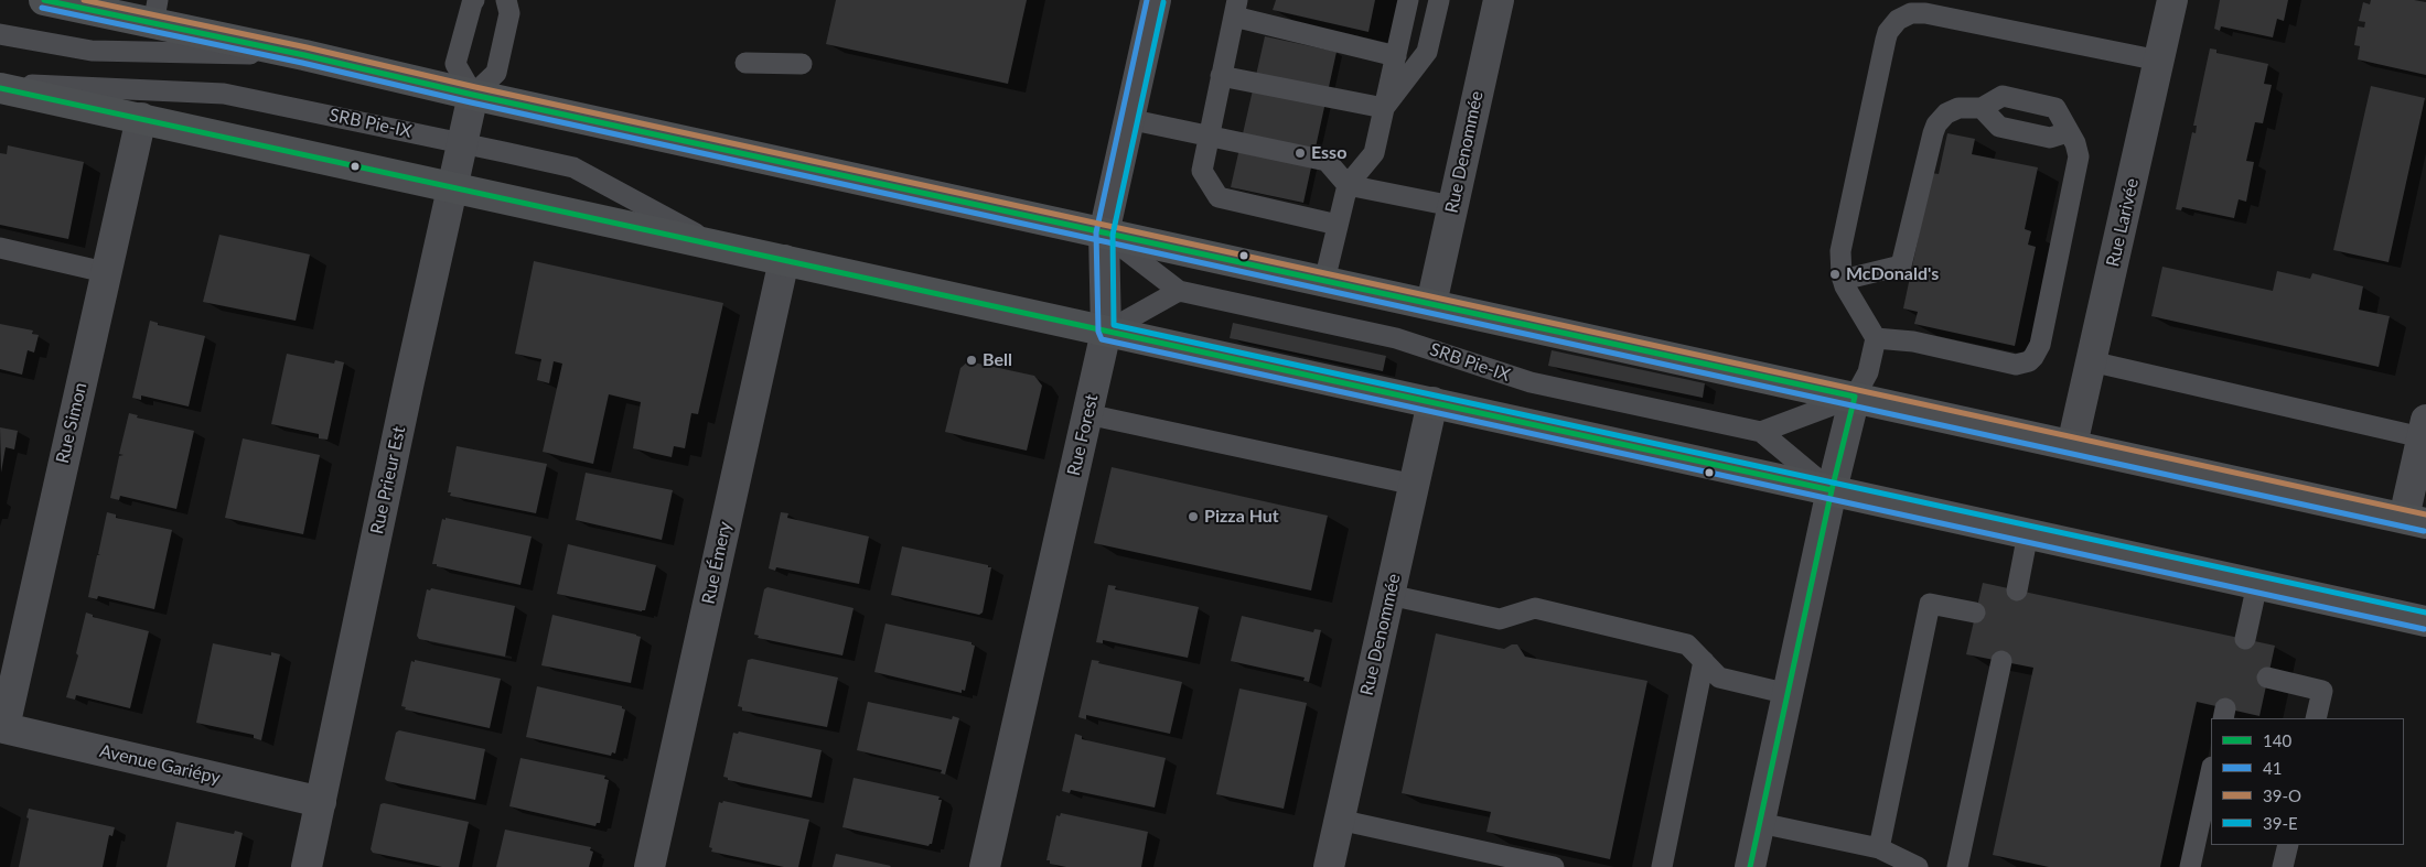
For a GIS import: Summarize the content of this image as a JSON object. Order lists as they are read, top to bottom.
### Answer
{
  "streets": {
    "street": [
      "Rue Denommée",
      "Rue Larivée",
      "Rue Simon",
      "Rue Forest",
      "Rue Prieur Est",
      "Rue Émery",
      "Avenue Gariépy"
    ],
    "lane": ["SRB Pie-IX"]
  },
  "crossings": [
    ["SRB Pie-IX", "Rue Forest"],
    ["SRB Pie-IX", "Rue Prieur Est"],
    ["Rue Simon", "Avenue Gariépy"],
    ["Rue Prieur Est", "Avenue Gariépy"]
  ],
  "places": [
    "Esso",
    "McDonald's",
    "Bell",
    "Pizza Hut"
  ],
  "lines": [
    "transit line 140",
    "transit line 41",
    "transit line 39-O",
    "transit line 39-E"
  ],
  "legend": [
    "140",
    "41",
    "39-O",
    "39-E"
  ]
}
